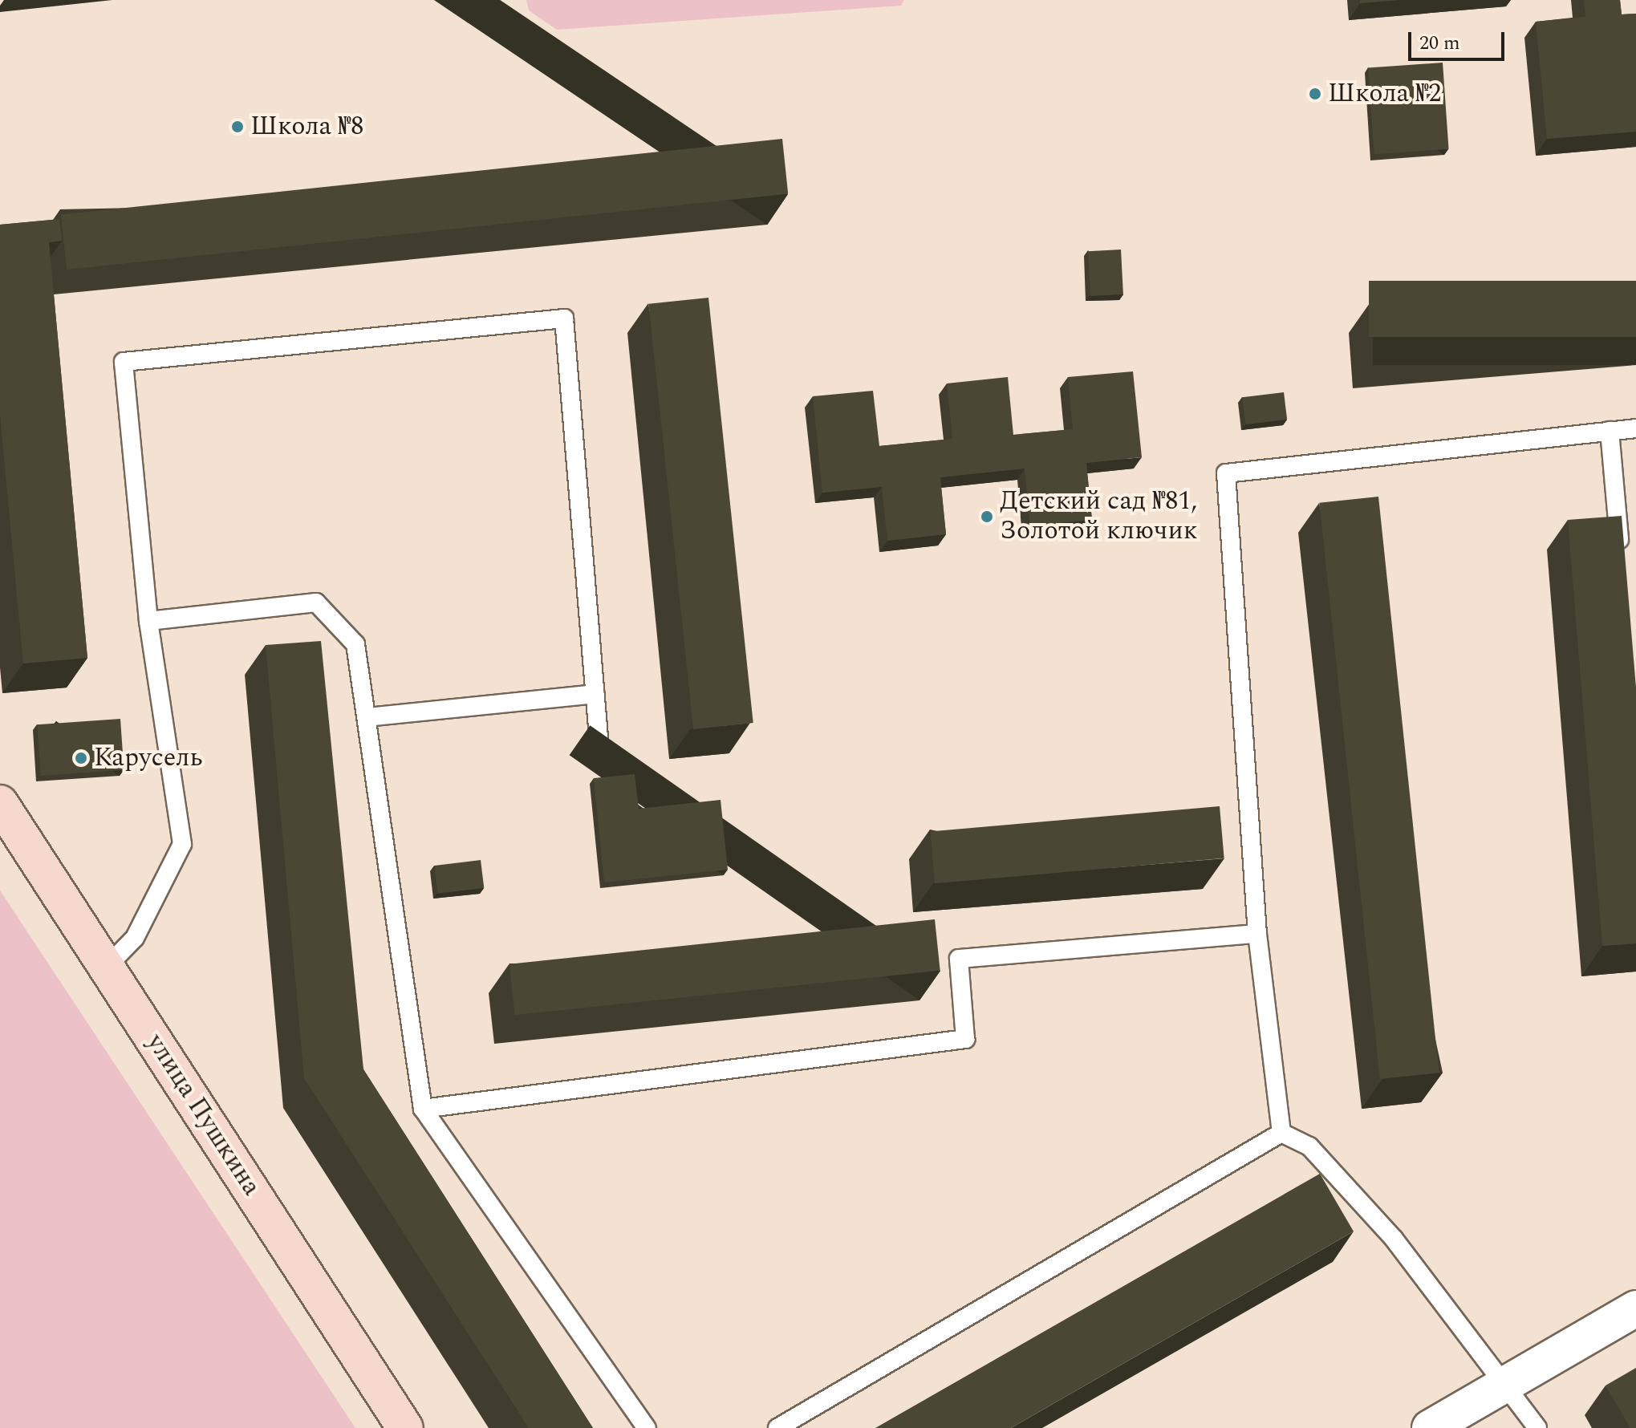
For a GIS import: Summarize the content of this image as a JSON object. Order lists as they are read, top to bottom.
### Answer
{
  "streets": {
    "street": ["улица Пушкина"]
  },
  "places": [
    "Школа №2",
    "Школа №8",
    "Детский сад №81, Золотой ключик",
    "Карусель"
  ],
  "scale_bar": "20 m"
}
